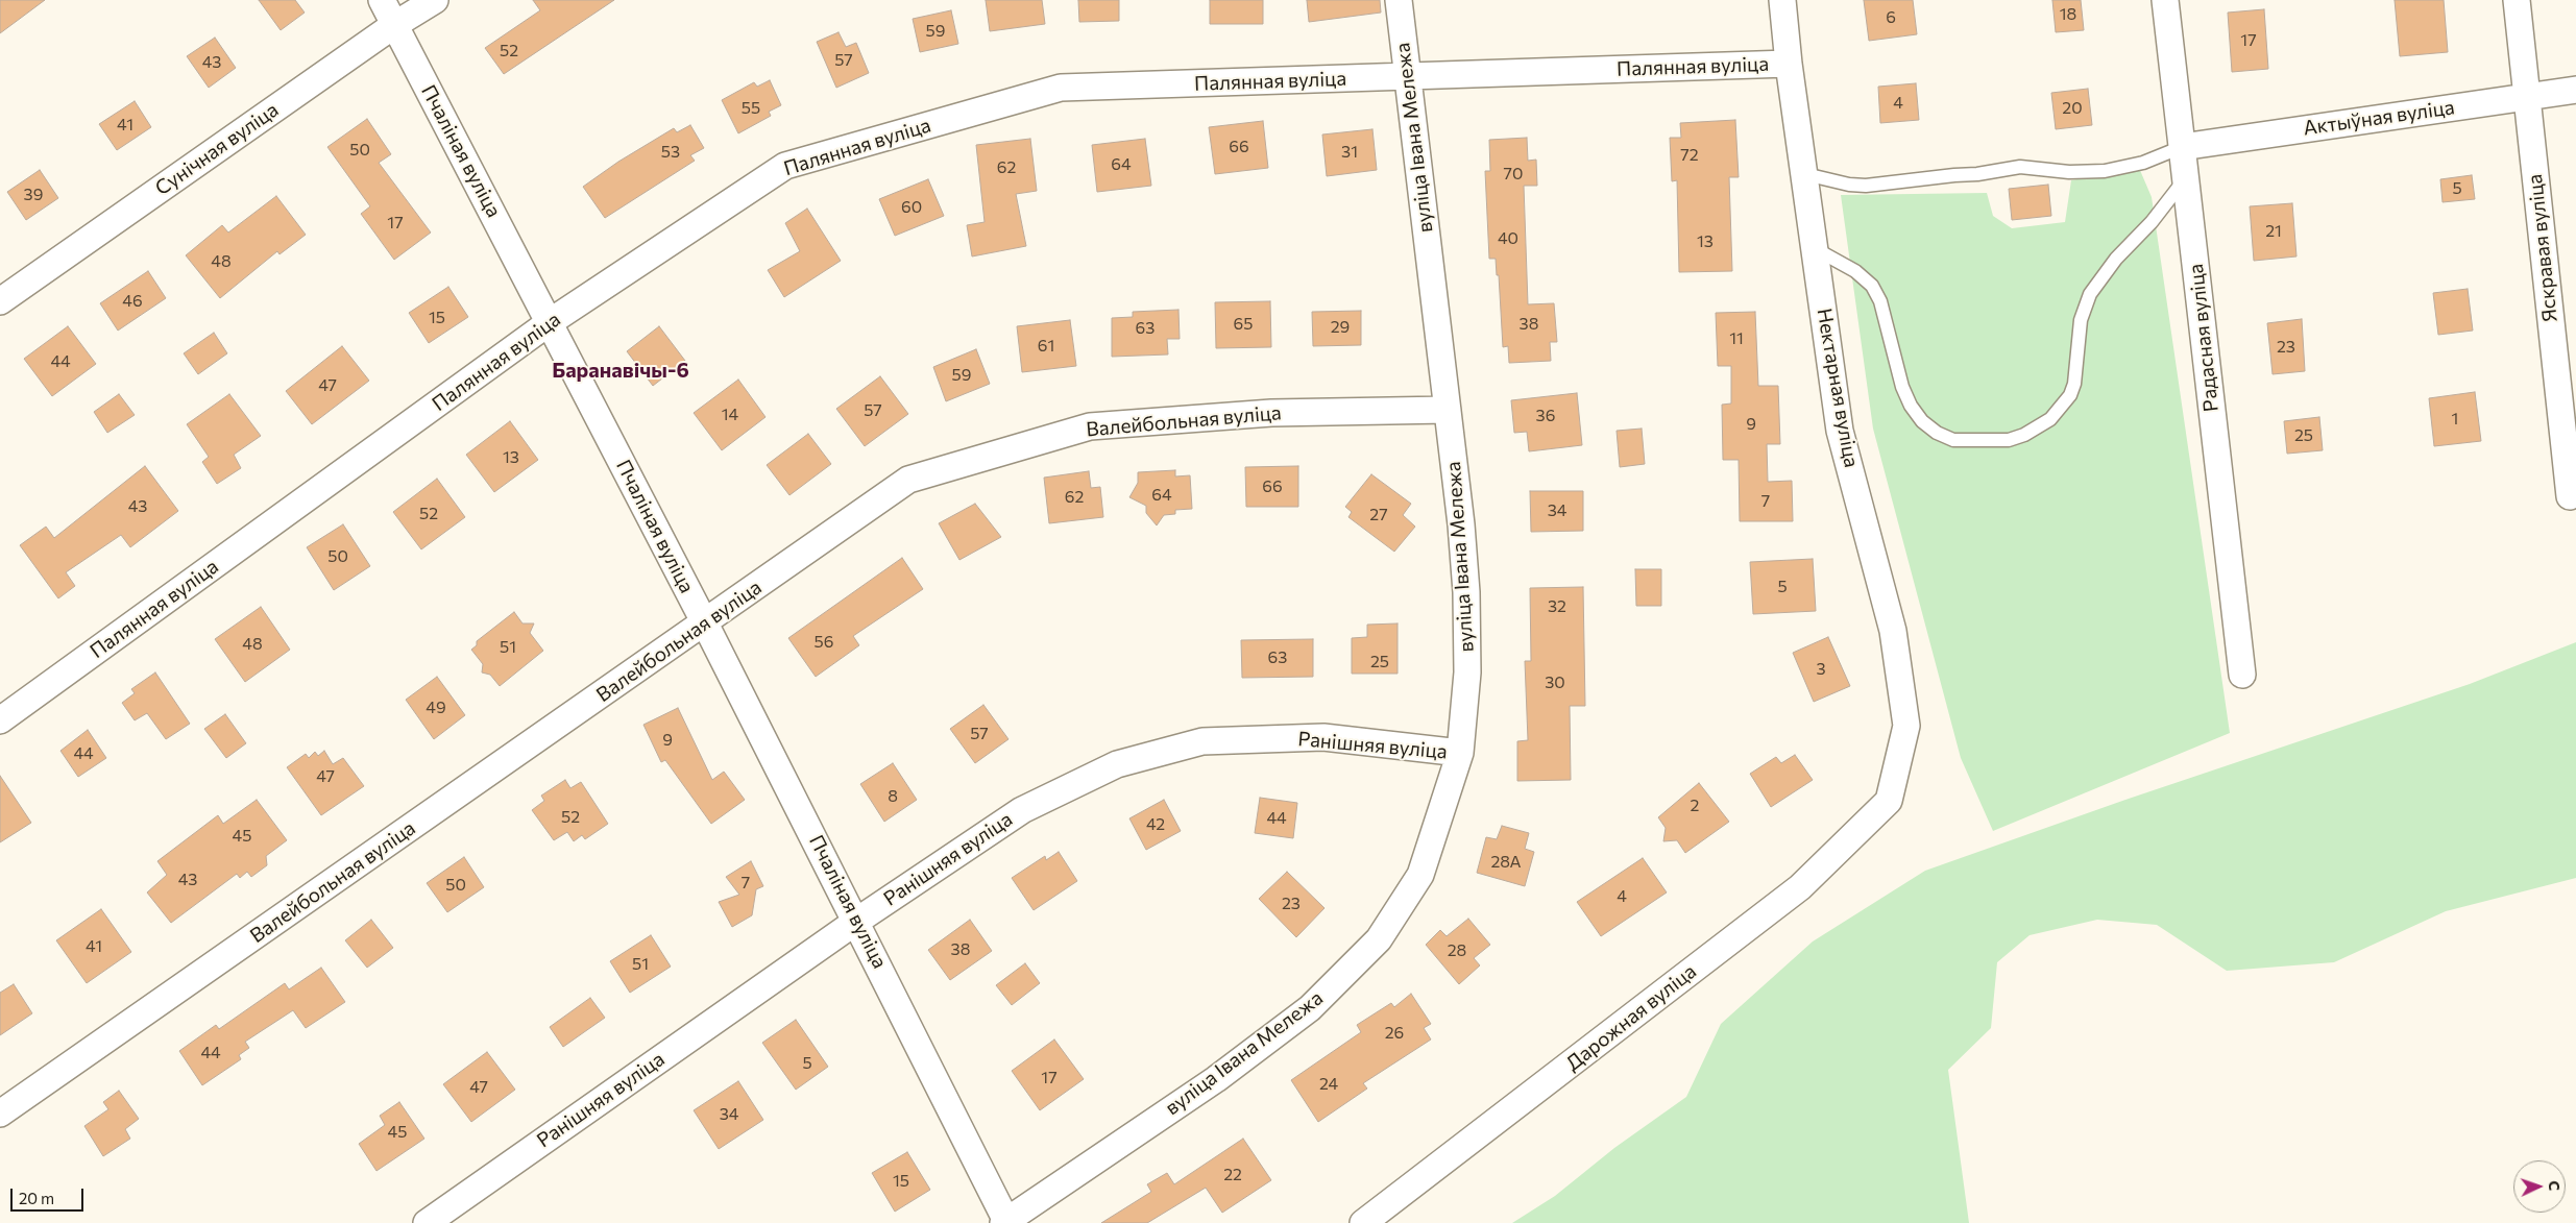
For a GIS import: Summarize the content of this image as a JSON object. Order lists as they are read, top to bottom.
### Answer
{
  "streets": {
    "street": [
      "Палянная вуліца",
      "Актыўная вуліца",
      "вуліца Івана Мележа",
      "Сунічная вуліца",
      "Пчаліная вуліца",
      "Яскравая вуліца",
      "Радасная вуліца",
      "Нектарная вуліца",
      "Валейбольная вуліца",
      "Ранішняя вуліца",
      "Дарожная вуліца"
    ]
  },
  "crossings": [
    ["Палянная вуліца", "вуліца Івана Мележа"],
    ["Палянная вуліца", "Пчаліная вуліца"],
    ["Палянная вуліца", "Нектарная вуліца"],
    ["Актыўная вуліца", "Яскравая вуліца"],
    ["Актыўная вуліца", "Радасная вуліца"],
    ["вуліца Івана Мележа", "Пчаліная вуліца"],
    ["вуліца Івана Мележа", "Валейбольная вуліца"],
    ["вуліца Івана Мележа", "Ранішняя вуліца"],
    ["Сунічная вуліца", "Пчаліная вуліца"],
    ["Пчаліная вуліца", "Валейбольная вуліца"],
    ["Пчаліная вуліца", "Ранішняя вуліца"],
    ["Нектарная вуліца", "Дарожная вуліца"]
  ],
  "districts": ["Баранавічы-6"],
  "house_numbers": [
    "18",
    "6",
    "59",
    "17",
    "52",
    "57",
    "43",
    "4",
    "55",
    "20",
    "41",
    "66",
    "50",
    "53",
    "31",
    "72",
    "64",
    "62",
    "70",
    "5",
    "39",
    "60",
    "17",
    "21",
    "40",
    "13",
    "48",
    "46",
    "15",
    "65",
    "38",
    "29",
    "63",
    "11",
    "61",
    "23",
    "44",
    "59",
    "47",
    "57",
    "14",
    "36",
    "1",
    "9",
    "25",
    "13",
    "66",
    "64",
    "62",
    "7",
    "43",
    "34",
    "52",
    "27",
    "50",
    "5",
    "32",
    "56",
    "48",
    "51",
    "63",
    "25",
    "3",
    "30",
    "49",
    "57",
    "9",
    "44",
    "47",
    "8",
    "2",
    "52",
    "44",
    "42",
    "45",
    "28А",
    "43",
    "7",
    "50",
    "4",
    "23",
    "41",
    "38",
    "28",
    "51",
    "26",
    "44",
    "5",
    "17",
    "24",
    "47",
    "34",
    "45",
    "22",
    "15"
  ],
  "scale_bar": "20 m",
  "north": "right"
}
